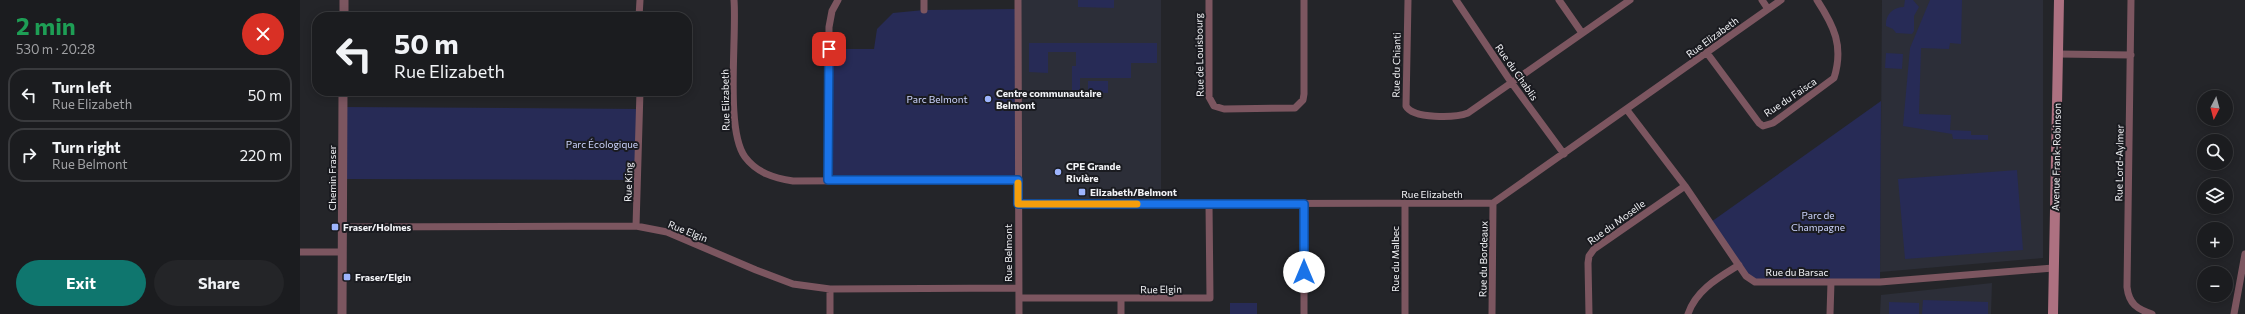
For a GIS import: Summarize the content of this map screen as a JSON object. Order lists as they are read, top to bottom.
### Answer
{
  "streets": {
    "main road": ["Avenue Frank-Robinson"],
    "street": [
      "Rue Elizabeth",
      "Rue de Louisbourg",
      "Rue du Chianti",
      "Rue du Chablis",
      "Rue du Faisca",
      "Rue Lord-Aylmer",
      "Chemin Fraser",
      "Rue King",
      "Rue du Moselle",
      "Rue Elgin",
      "Rue Belmont",
      "Rue du Malbec",
      "Rue du Bordeaux",
      "Rue du Barsac"
    ]
  },
  "crossings": [
    ["Rue Elizabeth", "Rue du Chablis"],
    ["Rue Elizabeth", "Rue du Faisca"],
    ["Rue Elizabeth", "Rue Elgin"],
    ["Rue Elizabeth", "Rue Belmont"],
    ["Rue Elizabeth", "Rue du Malbec"],
    ["Rue Elizabeth", "Rue du Bordeaux"],
    ["Rue Elizabeth", "Rue du Barsac"],
    ["Rue du Chianti", "Rue du Chablis"],
    ["Avenue Frank-Robinson", "Rue du Barsac"],
    ["Chemin Fraser", "Rue Elgin"],
    ["Rue King", "Rue Elgin"],
    ["Rue du Moselle", "Rue du Barsac"],
    ["Rue Elgin", "Rue Belmont"]
  ],
  "parks": ["Parc Belmont", "Parc Écologique", "Parc de Champagne"],
  "places": {
    "other": ["Centre communautaire Belmont", "CPE Grande Rivière"],
    "transit": ["Elizabeth/Belmont", "Fraser/Holmes", "Fraser/Elgin"]
  },
  "north": "bottom",
  "page": {
    "heading": ["2 min", "530 m · 20:28"],
    "turn": ["50 m", "Rue Elizabeth"],
    "list": [
      {
        "name": "Turn left",
        "note": "Rue Elizabeth",
        "value": "50 m"
      },
      {
        "name": "Turn right",
        "note": "Rue Belmont",
        "value": "220 m"
      }
    ],
    "map_buttons": ["+", "−"],
    "buttons": ["Exit", "Share"]
  }
}
